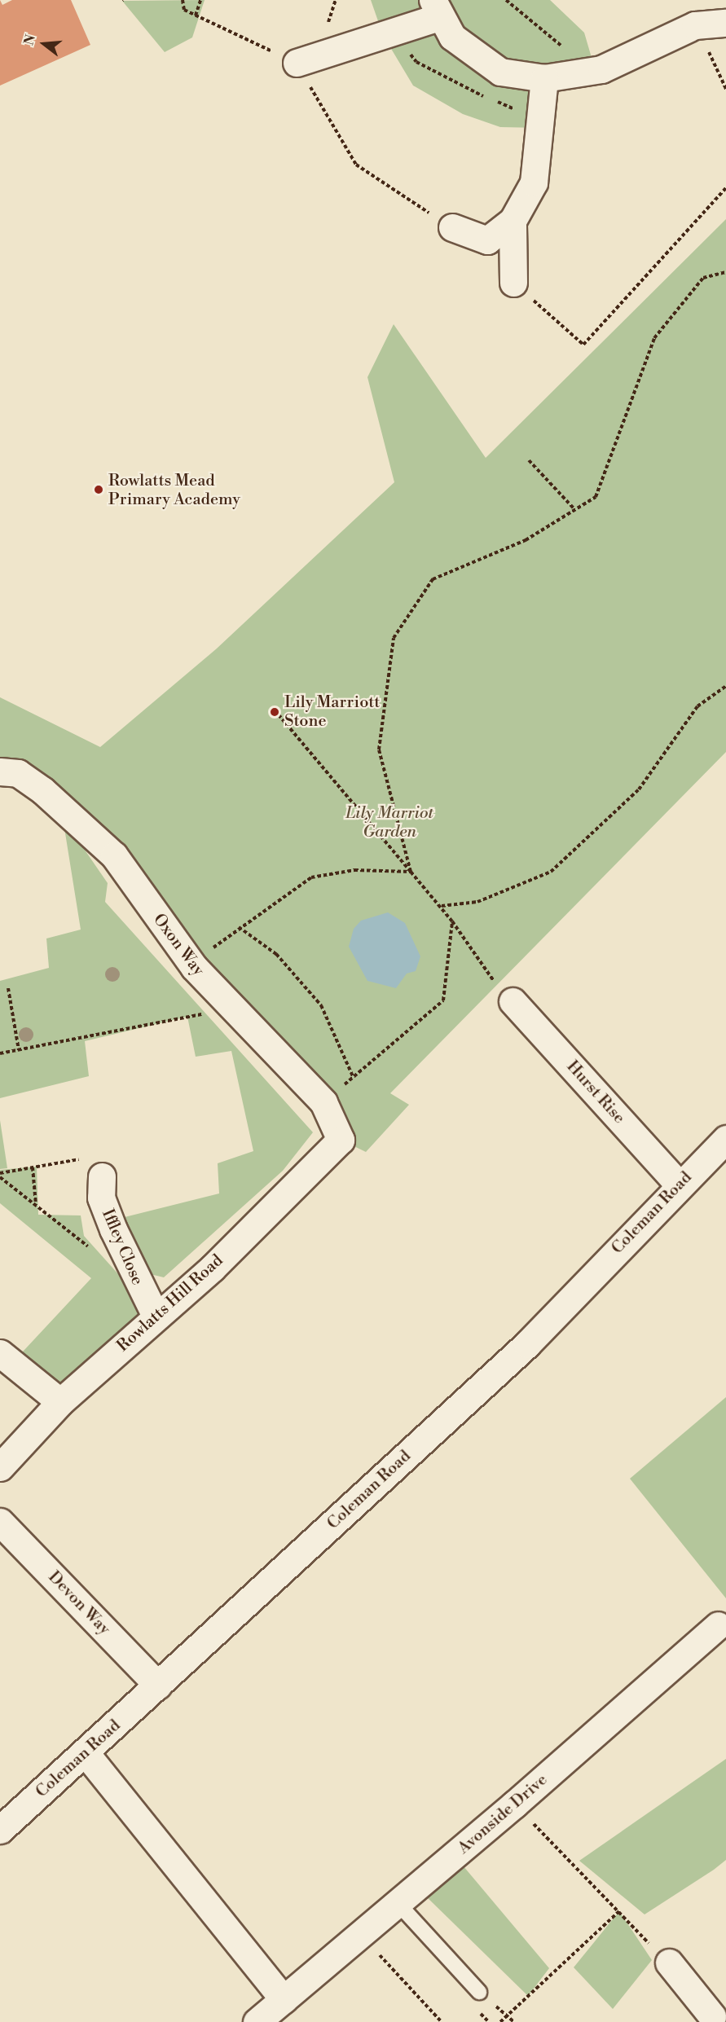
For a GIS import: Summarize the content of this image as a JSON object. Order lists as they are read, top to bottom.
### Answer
{
  "streets": {
    "street": [
      "Oxon Way",
      "Hurst Rise",
      "Coleman Road",
      "Iffley Close",
      "Rowlatts Hill Road",
      "Devon Way",
      "Avonside Drive"
    ]
  },
  "crossings": [
    ["Oxon Way", "Rowlatts Hill Road"],
    ["Hurst Rise", "Coleman Road"],
    ["Coleman Road", "Devon Way"],
    ["Iffley Close", "Rowlatts Hill Road"]
  ],
  "parks": ["Lily Marriot Garden"],
  "places": ["Rowlatts Mead Primary Academy", "Lily Marriott Stone"],
  "north": "left"
}
